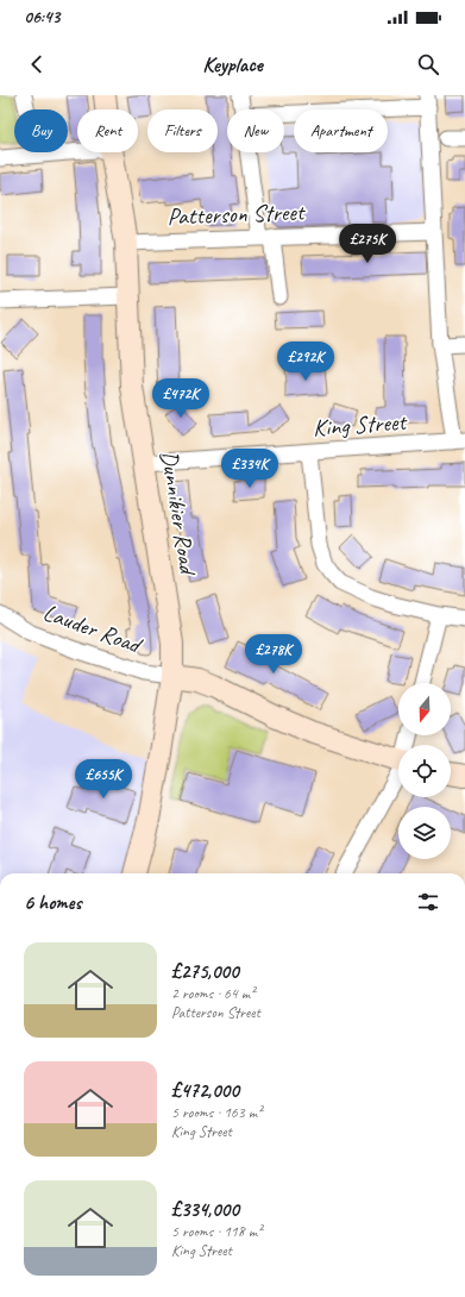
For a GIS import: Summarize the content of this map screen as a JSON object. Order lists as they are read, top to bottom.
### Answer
{
  "streets": {
    "street": [
      "Patterson Street",
      "King Street",
      "Dunnikier Road",
      "Lauder Road"
    ]
  },
  "crossings": [
    ["Patterson Street", "Dunnikier Road"],
    ["King Street", "Dunnikier Road"],
    ["Dunnikier Road", "Lauder Road"]
  ],
  "north": "bottom",
  "page": {
    "status": "06:43",
    "header": "Keyplace",
    "chip": [
      "Buy",
      "Rent",
      "Filters",
      "New",
      "Apartment"
    ],
    "price": [
      "£275K",
      "£292K",
      "£472K",
      "£334K",
      "£278K",
      "£655K"
    ],
    "heading": "6 homes",
    "list": [
      {
        "name": "£275,000",
        "note": "2 rooms · 64 m² · Patterson Street"
      },
      {
        "name": "£472,000",
        "note": "5 rooms · 163 m² · King Street"
      },
      {
        "name": "£334,000",
        "note": "5 rooms · 118 m² · King Street"
      }
    ]
  }
}
